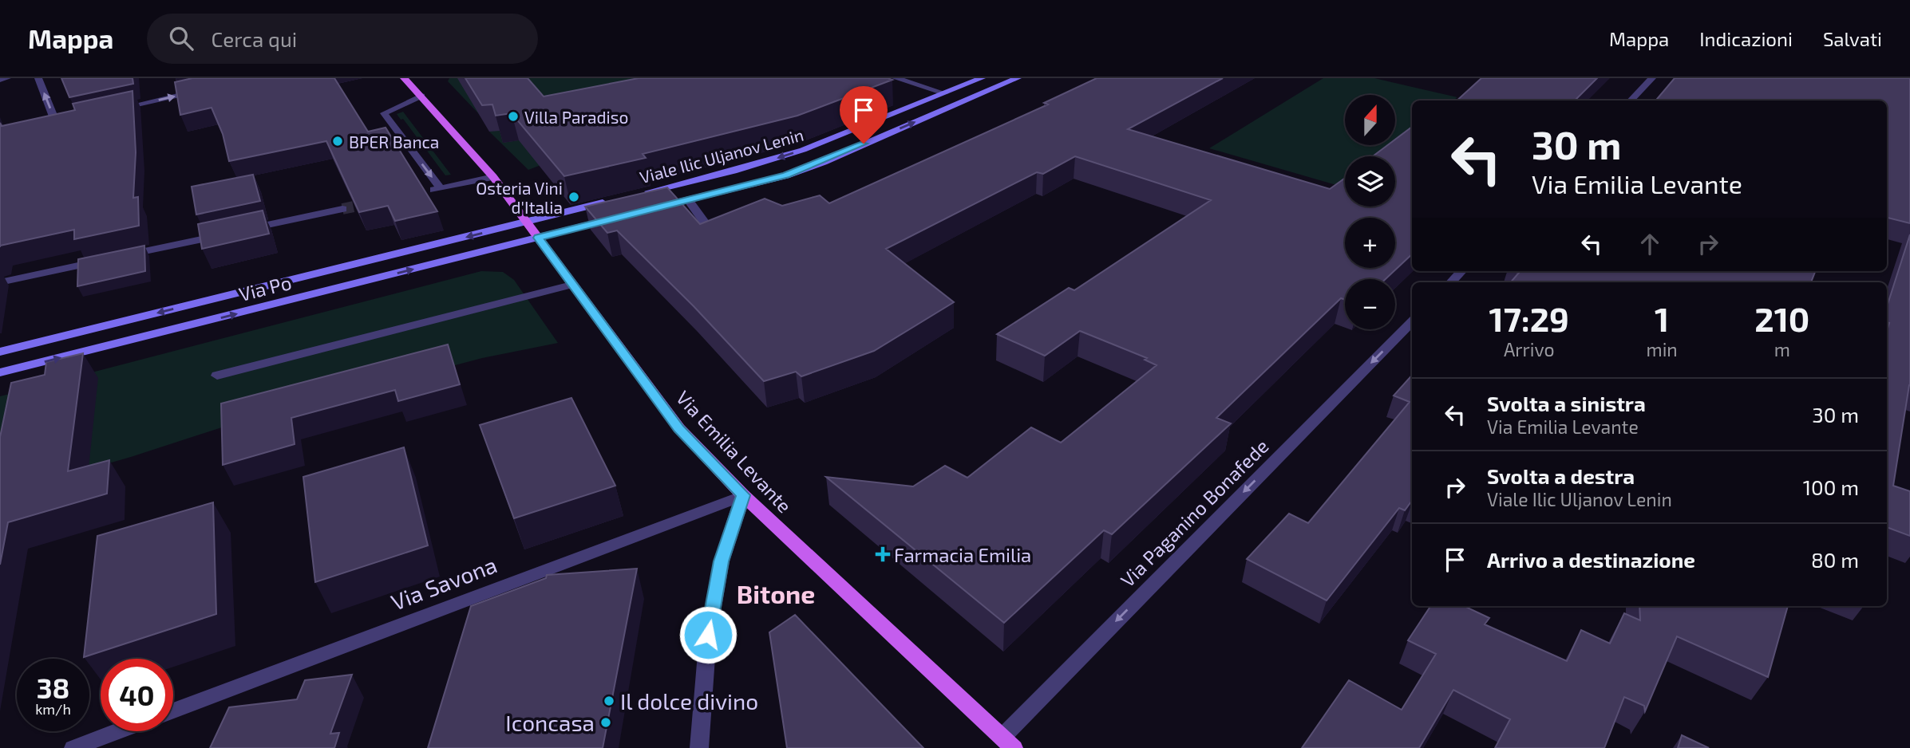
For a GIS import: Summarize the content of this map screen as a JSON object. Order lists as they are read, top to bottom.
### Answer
{
  "streets": {
    "main road": ["Viale Ilic Uljanov Lenin", "Via Po", "Via Emilia Levante"],
    "street": ["Via Paganino Bonafede", "Via Savona"]
  },
  "crossings": [
    ["Via Po", "Via Emilia Levante"],
    ["Via Emilia Levante", "Via Paganino Bonafede"],
    ["Via Emilia Levante", "Via Savona"]
  ],
  "one_way": ["Via Paganino Bonafede"],
  "districts": ["Bitone"],
  "places": {
    "other": [
      "Villa Paradiso",
      "BPER Banca",
      "Osteria Vini d'Italia",
      "Il dolce divino",
      "Iconcasa"
    ],
    "health": ["Farmacia Emilia"]
  },
  "north": "top",
  "page": {
    "header": "Mappa",
    "search": "Cerca qui",
    "nav": ["Mappa", "Indicazioni", "Salvati"],
    "map_buttons": ["+", "−"],
    "turn": ["30 m", "Via Emilia Levante"],
    "eta": [
      "17:29",
      "Arrivo",
      "1",
      "min",
      "210",
      "m"
    ],
    "list": [
      {
        "name": "Svolta a sinistra",
        "note": "Via Emilia Levante",
        "value": "30 m"
      },
      {
        "name": "Svolta a destra",
        "note": "Viale Ilic Uljanov Lenin",
        "value": "100 m"
      },
      {
        "name": "Arrivo a destinazione",
        "value": "80 m"
      }
    ],
    "speed": "38 km/h",
    "limit": "40"
  }
}
